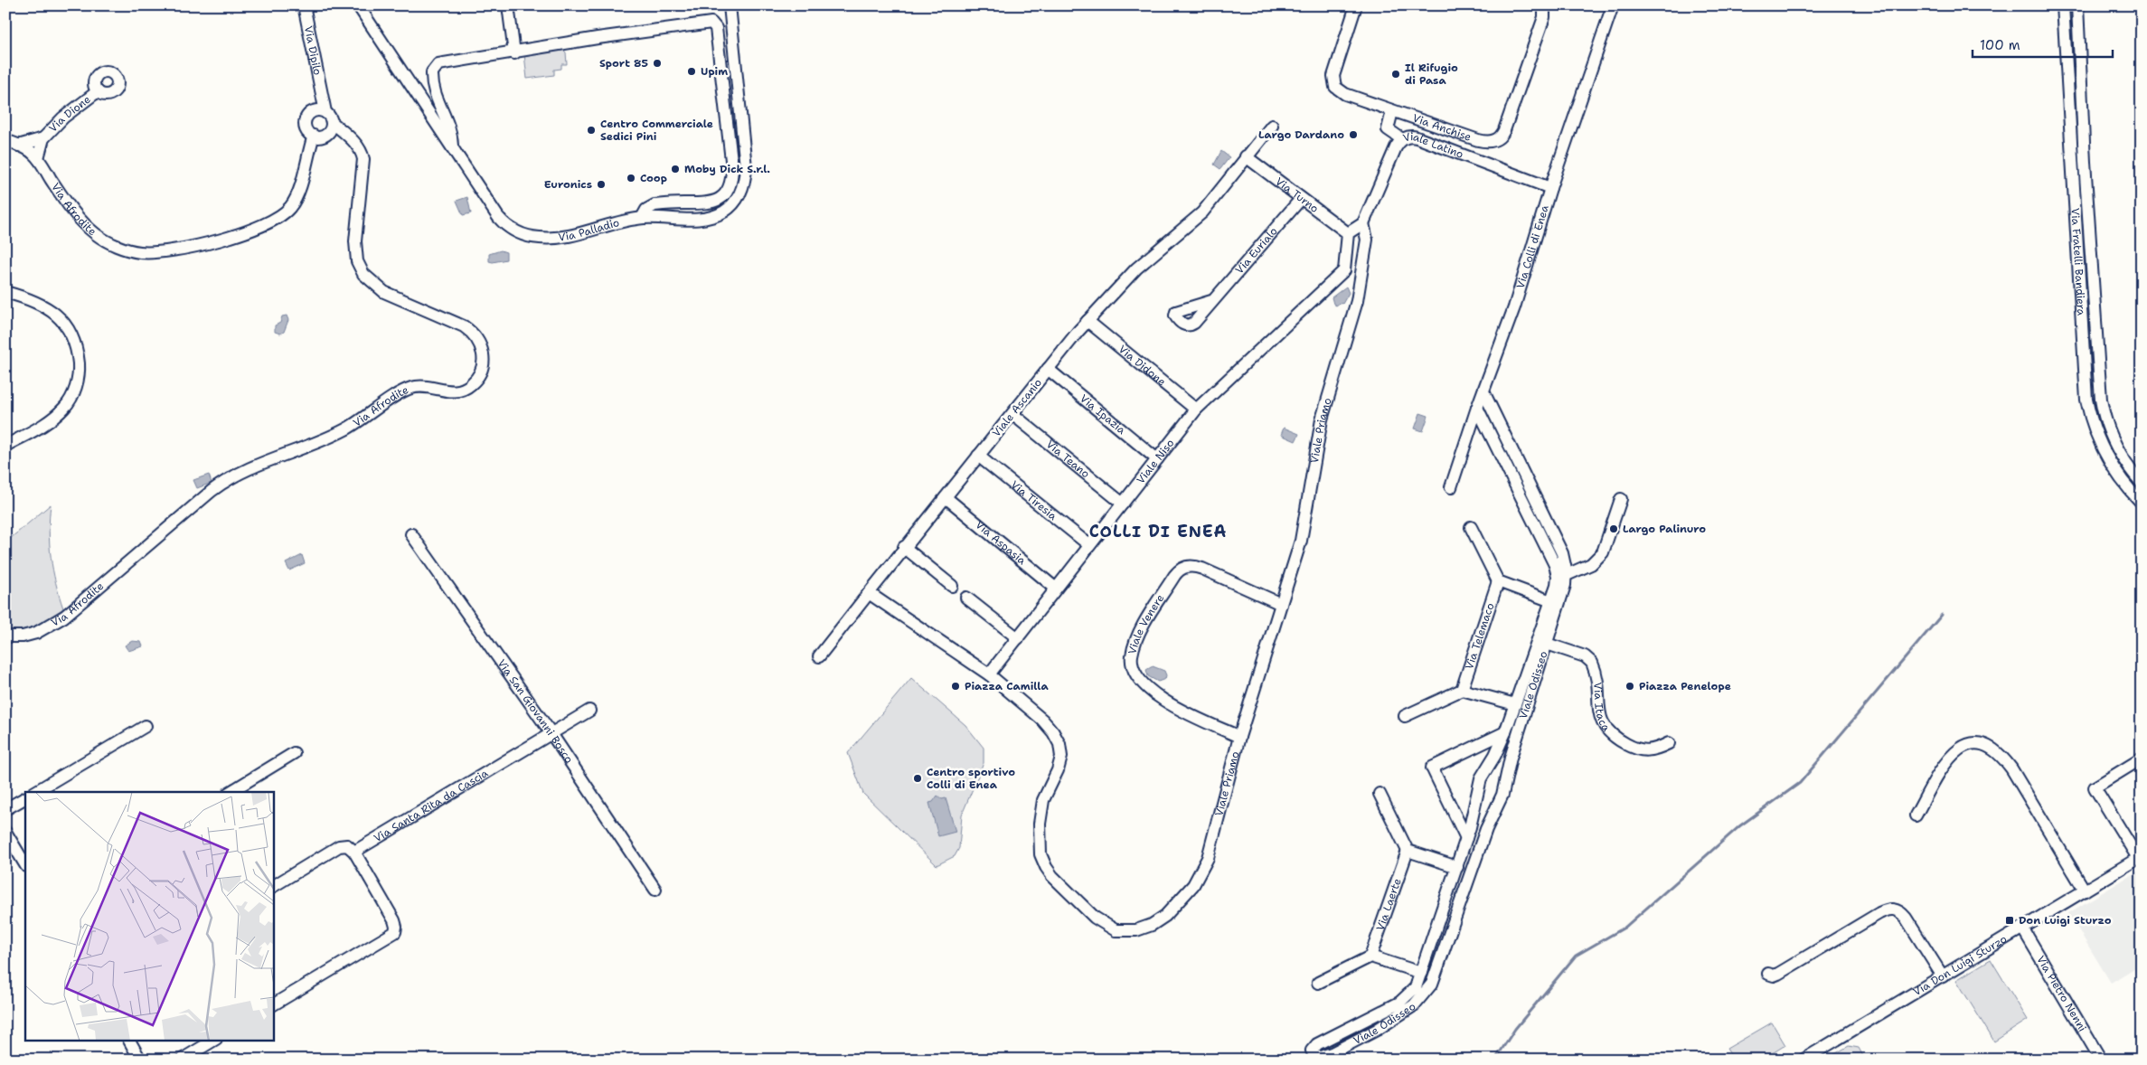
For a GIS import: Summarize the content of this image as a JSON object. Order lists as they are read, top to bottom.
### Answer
{
  "streets": {
    "street": [
      "Via Dipilo",
      "Via Dione",
      "Via Anchise",
      "Viale Latino",
      "Via Turno",
      "Via Afrodite",
      "Via Palladio",
      "Via Colli di Enea",
      "Via Eurialo",
      "Via Fratelli Bandiera",
      "Via Didone",
      "Viale Ascanio",
      "Via Ipazia",
      "Viale Priamo",
      "Via Teano",
      "Viale Niso",
      "Via Tiresia",
      "Via Aspasia",
      "Viale Venere",
      "Via Telemaco",
      "Viale Odisseo",
      "Via Itaca",
      "Via San Giovanni Bosco",
      "Via Santa Rita da Cascia",
      "Via Laerte",
      "Via Don Luigi Sturzo",
      "Via Pietro Nenni"
    ]
  },
  "crossings": [
    ["Via Dipilo", "Via Afrodite"],
    ["Via Dione", "Via Afrodite"],
    ["Viale Latino", "Via Colli di Enea"],
    ["Viale Latino", "Viale Priamo"],
    ["Via Turno", "Via Eurialo"],
    ["Via Turno", "Viale Ascanio"],
    ["Via Colli di Enea", "Viale Odisseo"],
    ["Via Didone", "Viale Ascanio"],
    ["Via Didone", "Viale Niso"],
    ["Viale Ascanio", "Via Ipazia"],
    ["Viale Ascanio", "Via Teano"],
    ["Viale Ascanio", "Via Tiresia"],
    ["Viale Ascanio", "Via Aspasia"],
    ["Via Ipazia", "Viale Niso"],
    ["Viale Priamo", "Viale Niso"],
    ["Viale Priamo", "Viale Venere"],
    ["Via Teano", "Viale Niso"],
    ["Viale Niso", "Via Tiresia"],
    ["Viale Niso", "Via Aspasia"],
    ["Viale Odisseo", "Via Itaca"],
    ["Via San Giovanni Bosco", "Via Santa Rita da Cascia"],
    ["Via Don Luigi Sturzo", "Via Pietro Nenni"]
  ],
  "districts": ["COLLI DI ENEA"],
  "places": {
    "other": [
      "Sport 85",
      "Upim",
      "Il Rifugio di Pasa",
      "Centro Commerciale Sedici Pini",
      "Largo Dardano",
      "Moby Dick S.r.l.",
      "Coop",
      "Euronics",
      "Largo Palinuro",
      "Piazza Camilla",
      "Piazza Penelope",
      "Centro sportivo Colli di Enea"
    ],
    "transit": ["Don Luigi Sturzo"]
  },
  "scale_bar": "100 m"
}
